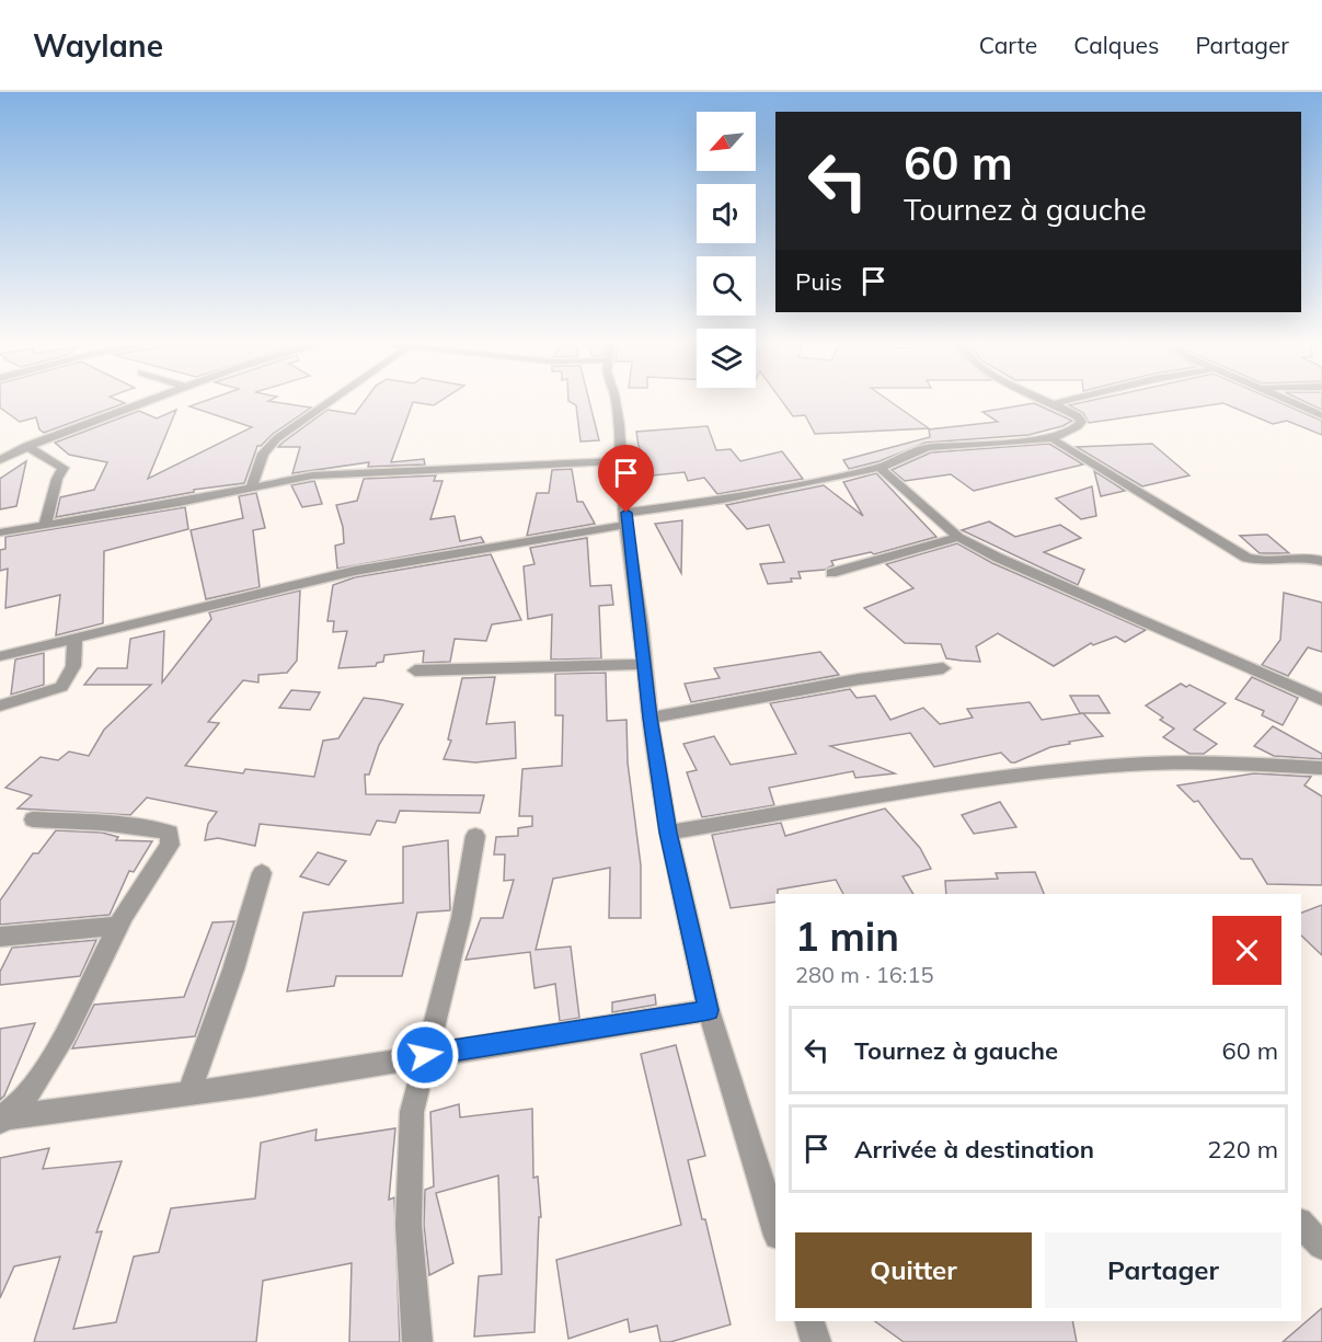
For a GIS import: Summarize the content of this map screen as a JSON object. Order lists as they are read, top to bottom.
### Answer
{
  "north": "bottom left",
  "page": {
    "header": "Waylane",
    "nav": ["Carte", "Calques", "Partager"],
    "turn": ["60 m", "Tournez à gauche"],
    "then": "Puis",
    "heading": ["1 min", "280 m · 16:15"],
    "list": [
      {
        "name": "Tournez à gauche",
        "value": "60 m"
      },
      {
        "name": "Arrivée à destination",
        "value": "220 m"
      }
    ],
    "buttons": ["Quitter", "Partager"]
  }
}
